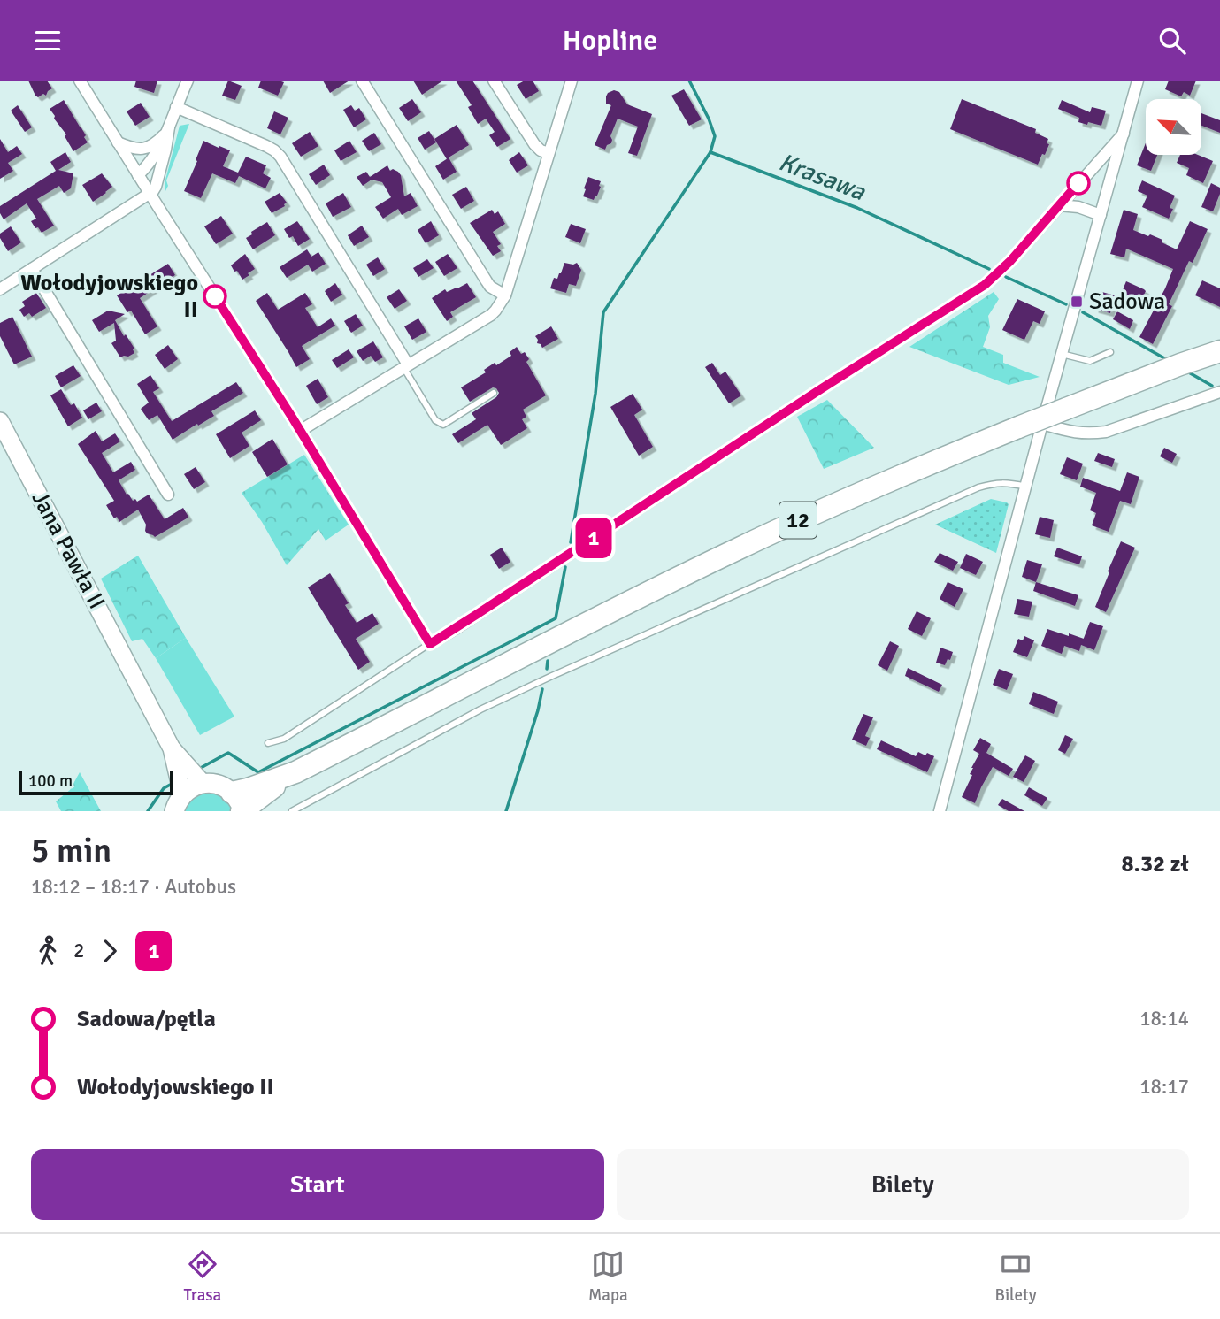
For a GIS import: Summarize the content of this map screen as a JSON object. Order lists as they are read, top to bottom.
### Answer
{
  "streets": {
    "highway": ["12"],
    "main road": ["Jana Pawła II"]
  },
  "crossings": [
    ["12", "Jana Pawła II"]
  ],
  "water": ["Krasawa"],
  "places": {
    "other": ["Wołodyjowskiego II"],
    "transit": ["Sadowa"]
  },
  "lines": ["bus line 1"],
  "scale_bar": "100 m",
  "north": "top left",
  "page": {
    "header": "Hopline",
    "on_map": "1",
    "scale": "100 m",
    "heading": ["5 min", "18:12 – 18:17 · Autobus", "8.32 zł"],
    "legs": ["2", "1"],
    "list": [
      {
        "name": "Sadowa/pętla",
        "value": "18:14"
      },
      {
        "name": "Wołodyjowskiego II",
        "value": "18:17"
      }
    ],
    "buttons": ["Start", "Bilety"],
    "tabs": ["Trasa", "Mapa", "Bilety"]
  }
}
